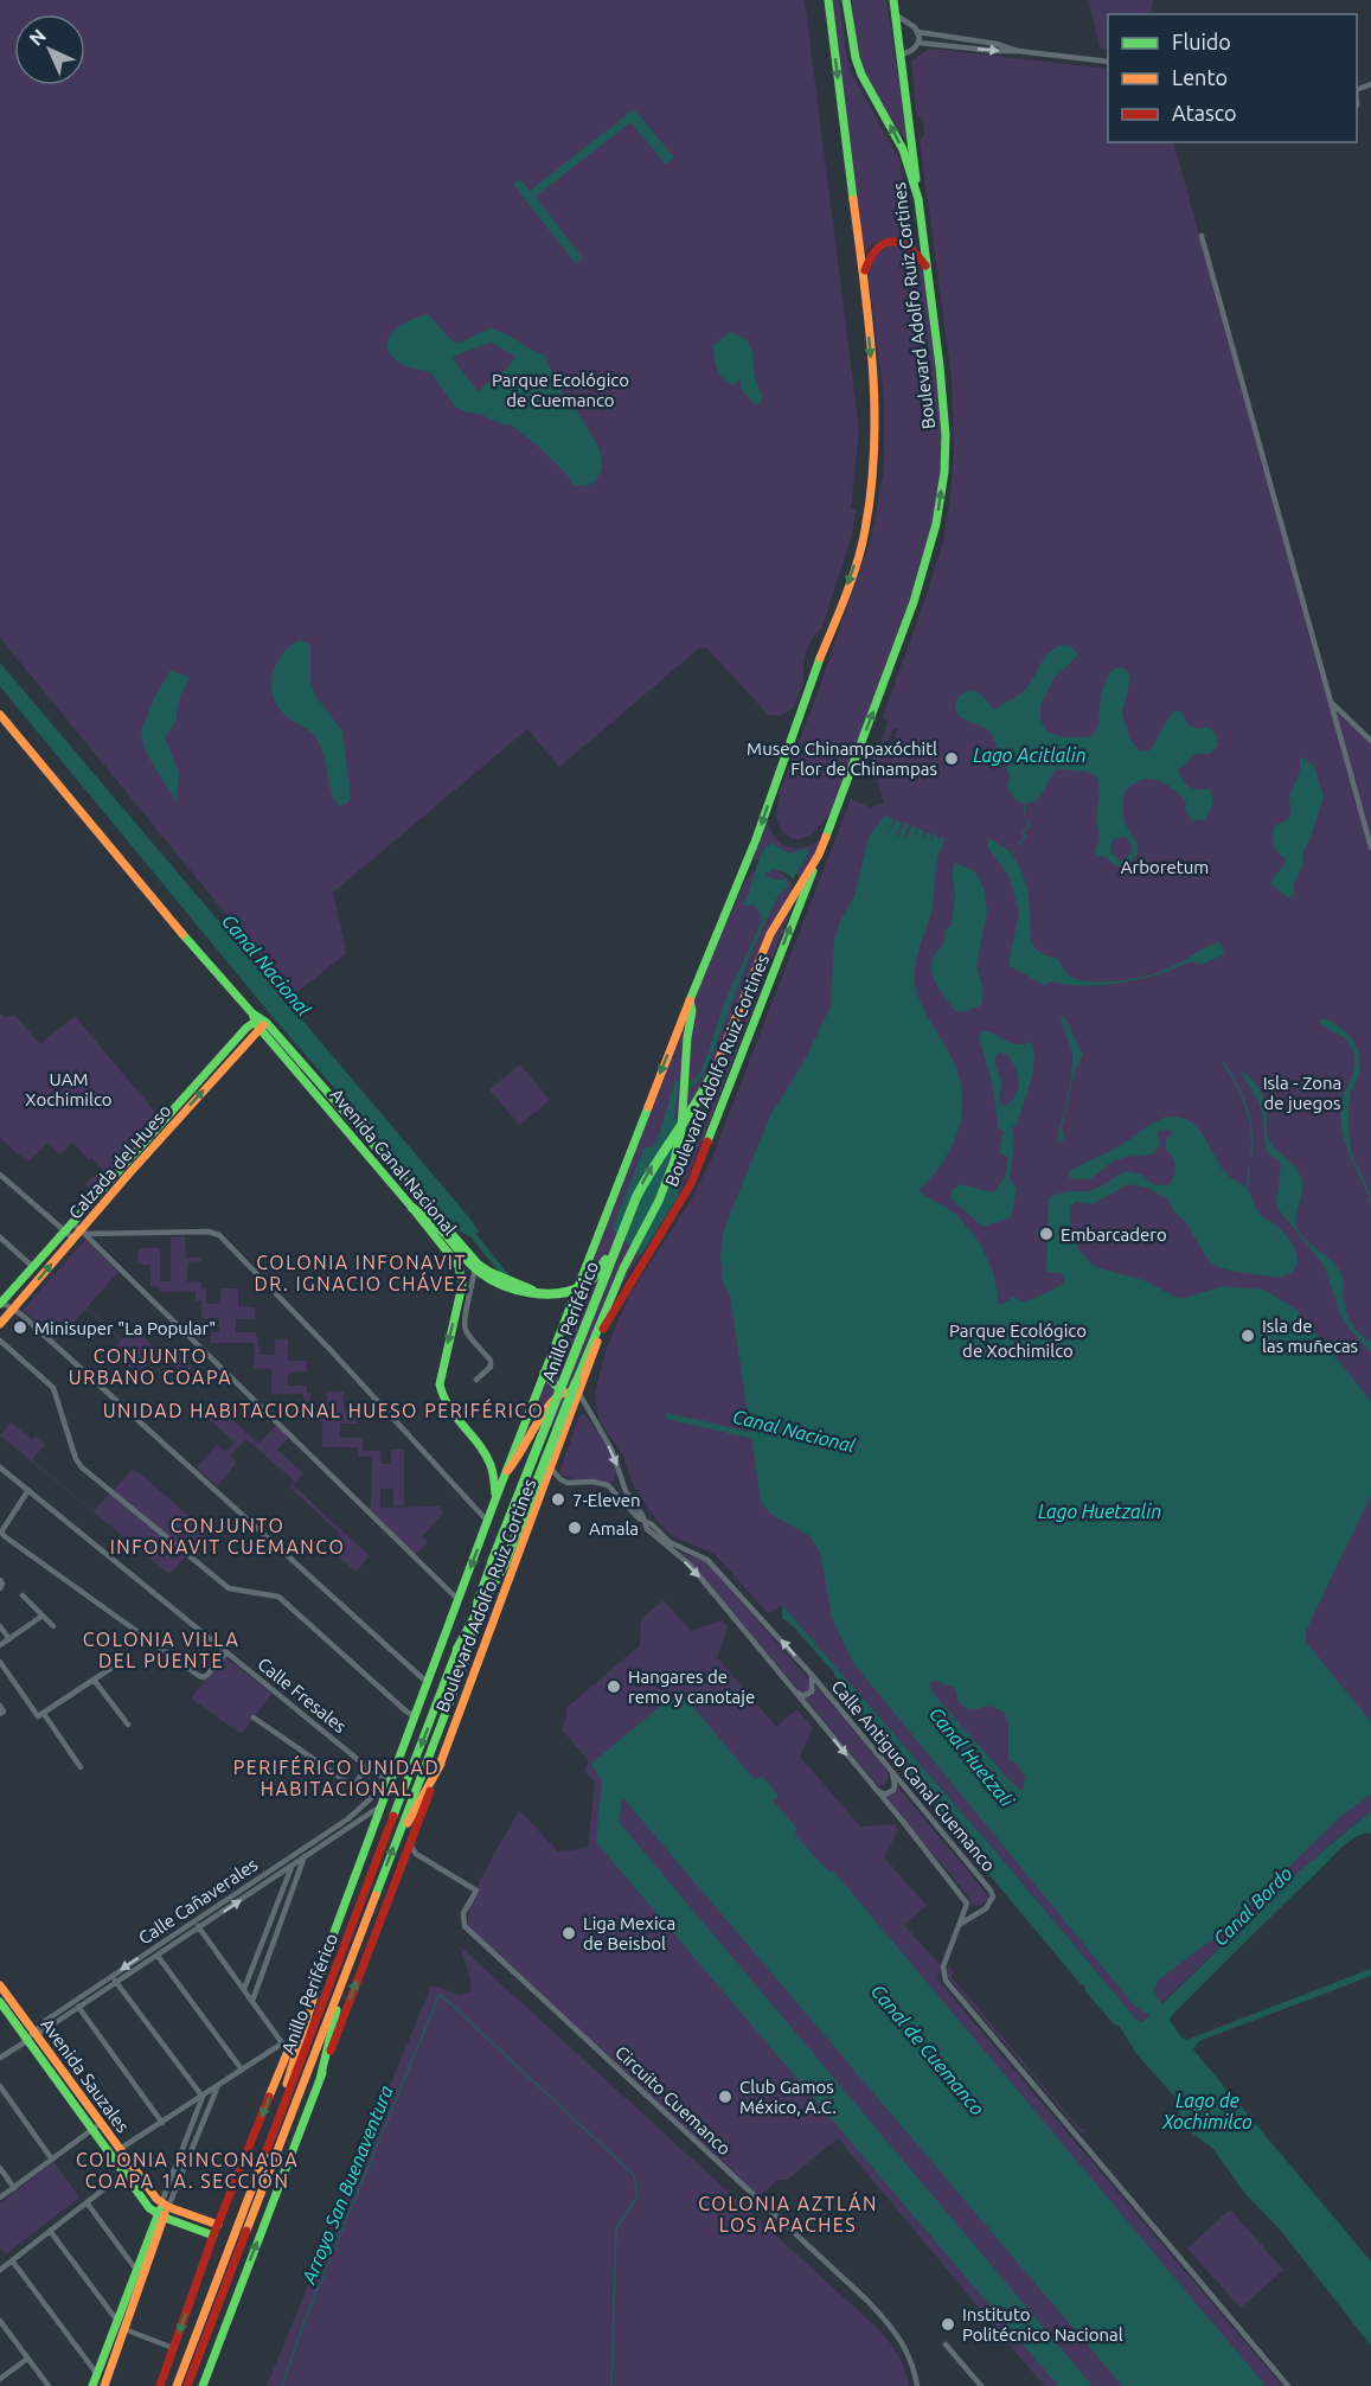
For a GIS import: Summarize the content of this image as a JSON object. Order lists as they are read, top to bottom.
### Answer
{
  "streets": {
    "main road": [
      "Boulevard Adolfo Ruiz Cortines",
      "Calzada del Hueso",
      "Avenida Canal Nacional",
      "Anillo Periférico",
      "Avenida Sauzales"
    ],
    "street": [
      "Calle Fresales",
      "Calle Antiguo Canal Cuemanco",
      "Calle Cañaverales",
      "Circuito Cuemanco"
    ]
  },
  "crossings": [
    ["Boulevard Adolfo Ruiz Cortines", "Avenida Canal Nacional"],
    ["Boulevard Adolfo Ruiz Cortines", "Anillo Periférico"],
    ["Boulevard Adolfo Ruiz Cortines", "Calle Fresales"],
    ["Boulevard Adolfo Ruiz Cortines", "Calle Antiguo Canal Cuemanco"],
    ["Boulevard Adolfo Ruiz Cortines", "Calle Cañaverales"],
    ["Boulevard Adolfo Ruiz Cortines", "Avenida Sauzales"],
    ["Calzada del Hueso", "Avenida Canal Nacional"],
    ["Calle Fresales", "Calle Cañaverales"],
    ["Calle Cañaverales", "Avenida Sauzales"]
  ],
  "districts": [
    "COLONIA INFONAVIT DR. IGNACIO CHÁVEZ",
    "CONJUNTO URBANO COAPA",
    "UNIDAD HABITACIONAL HUESO PERIFÉRICO",
    "CONJUNTO INFONAVIT CUEMANCO",
    "COLONIA VILLA DEL PUENTE",
    "PERIFÉRICO UNIDAD HABITACIONAL",
    "COLONIA RINCONADA COAPA 1A. SECCIÓN",
    "COLONIA AZTLÁN LOS APACHES"
  ],
  "water": [
    "Lago Acitlalin",
    "Canal Nacional",
    "Lago Huetzalin",
    "Canal Huetzali",
    "Canal Bordo",
    "Canal de Cuemanco",
    "Lago de Xochimilco",
    "Arroyo San Buenaventura"
  ],
  "parks": [
    "Parque Ecológico de Cuemanco",
    "Arboretum",
    "UAM Xochimilco",
    "Isla - Zona de juegos",
    "Parque Ecológico de Xochimilco"
  ],
  "places": [
    "Museo Chinampaxóchitl Flor de Chinampas",
    "Embarcadero",
    "Minisuper \"La Popular\"",
    "Isla de las muñecas",
    "7-Eleven",
    "Amala",
    "Hangares de remo y canotaje",
    "Liga Mexica de Beisbol",
    "Club Gamos México, A.C.",
    "Instituto Politécnico Nacional"
  ],
  "legend": ["Fluido", "Lento", "Atasco"],
  "north": "top left"
}
